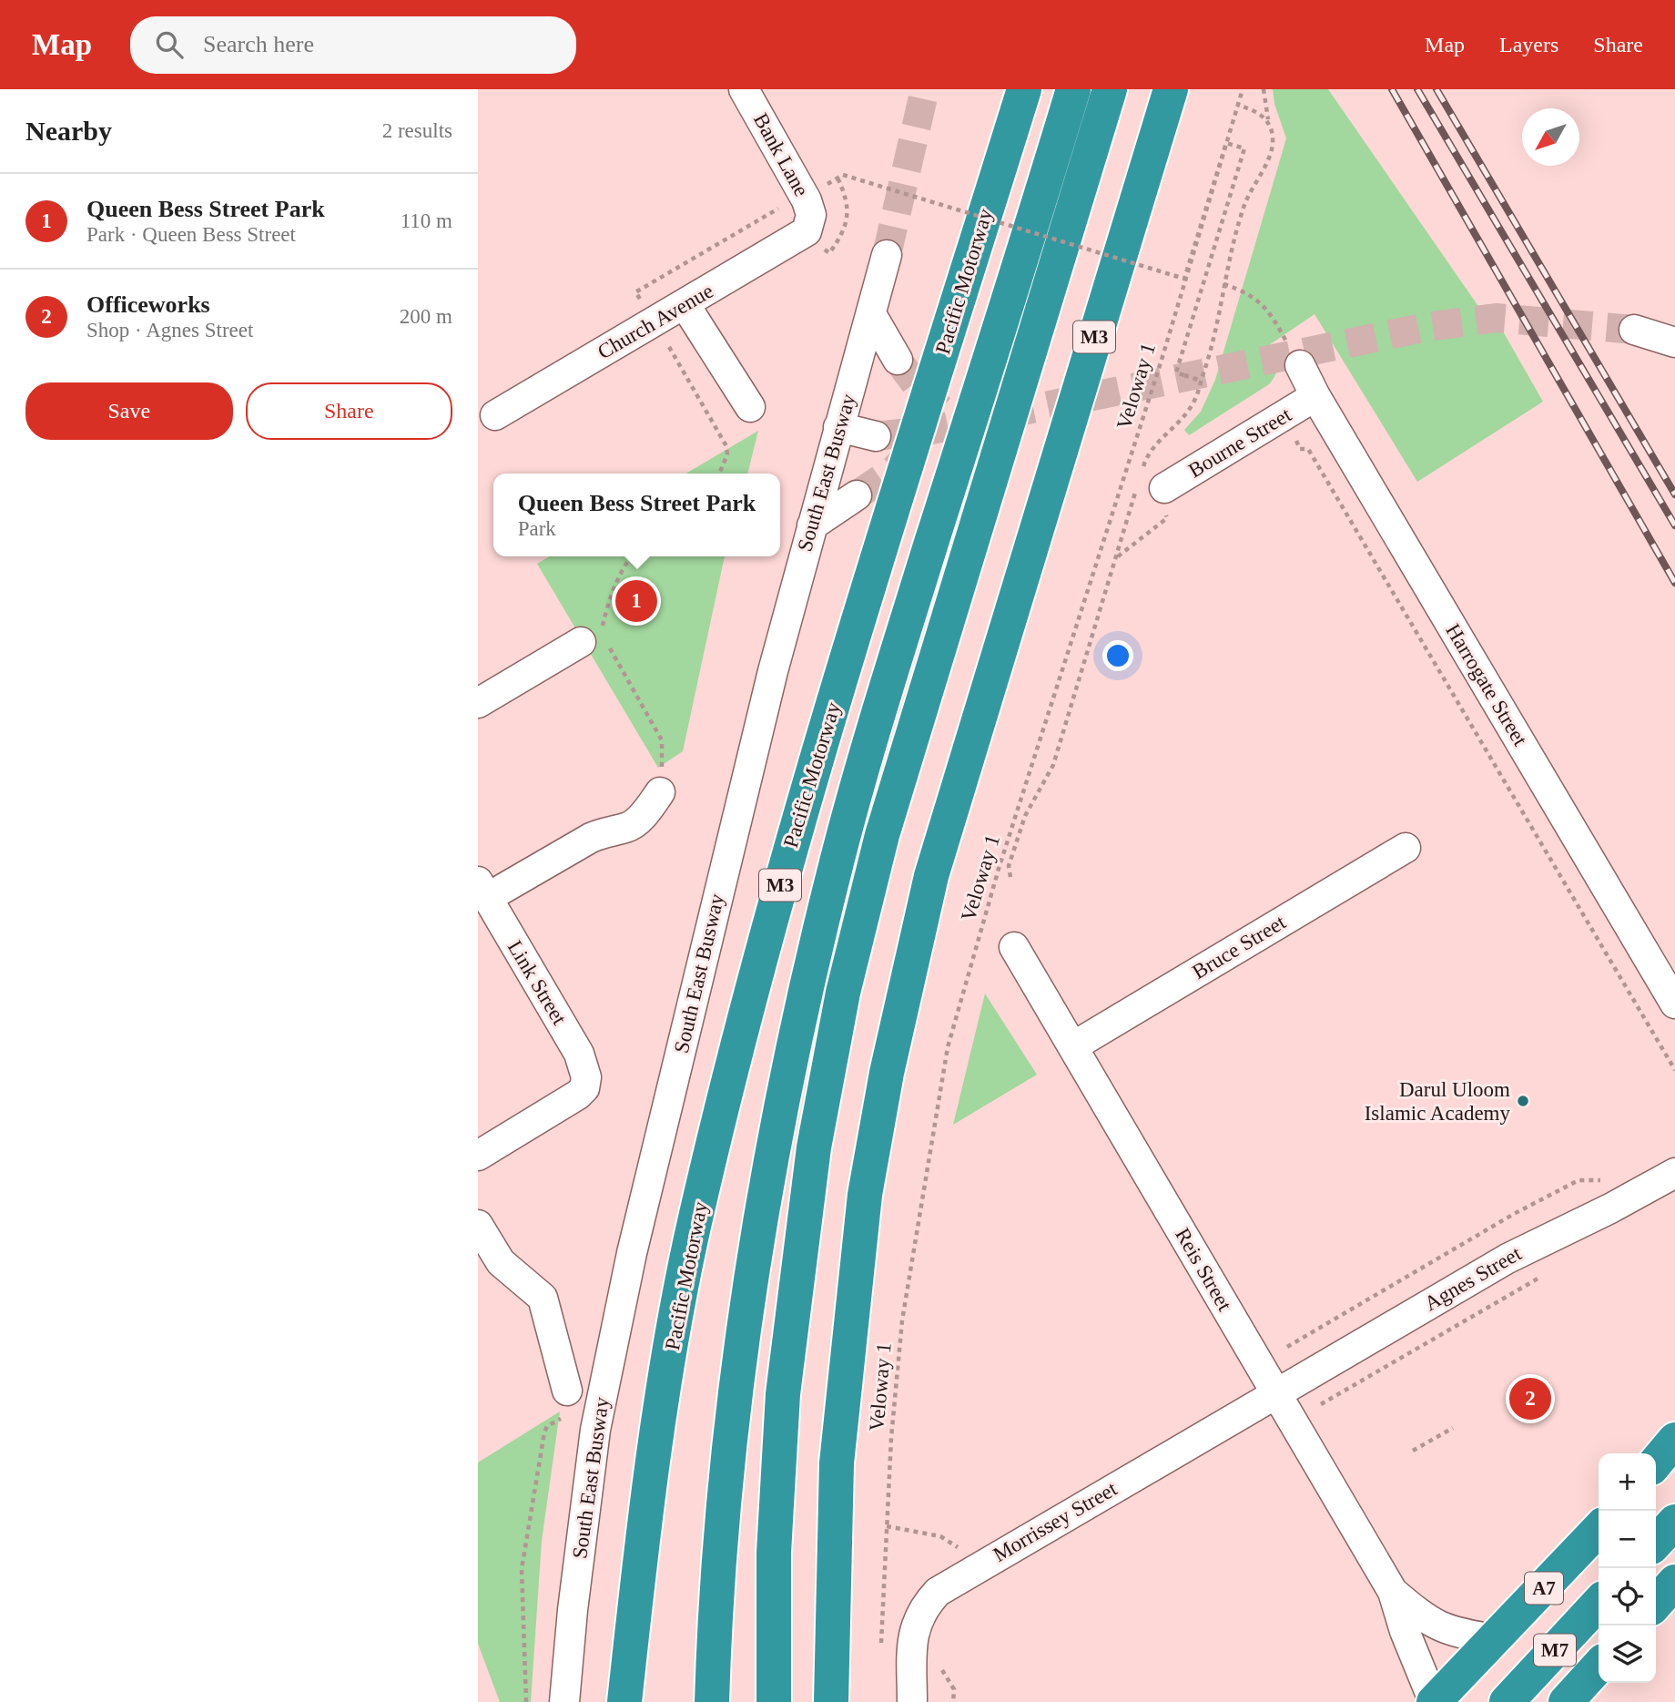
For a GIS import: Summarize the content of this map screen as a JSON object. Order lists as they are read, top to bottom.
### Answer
{
  "streets": {
    "highway": [
      "Pacific Motorway",
      "M3",
      "A7",
      "M7"
    ],
    "street": [
      "Bank Lane",
      "Church Avenue",
      "Bourne Street",
      "South East Busway",
      "Harrogate Street",
      "Bruce Street",
      "Link Street",
      "Reis Street",
      "Agnes Street",
      "Morrissey Street"
    ],
    "path": ["Veloway 1"]
  },
  "crossings": [
    ["Bank Lane", "Church Avenue"],
    ["Bourne Street", "Harrogate Street"],
    ["Bruce Street", "Reis Street"],
    ["Reis Street", "Agnes Street"],
    ["Reis Street", "Morrissey Street"],
    ["Reis Street", "A7"],
    ["Agnes Street", "Morrissey Street"]
  ],
  "places": ["Darul Uloom Islamic Academy"],
  "north": "bottom left",
  "page": {
    "header": "Map",
    "search": "Search here",
    "nav": ["Map", "Layers", "Share"],
    "heading": ["Nearby", "2 results"],
    "list": [
      {
        "mark": "1",
        "name": "Queen Bess Street Park",
        "note": "Park · Queen Bess Street",
        "value": "110 m"
      },
      {
        "mark": "2",
        "name": "Officeworks",
        "note": "Shop · Agnes Street",
        "value": "200 m"
      }
    ],
    "buttons": ["Save", "Share"],
    "popup": ["Queen Bess Street Park", "Park"],
    "pins": ["1", "2"],
    "map_buttons": ["+", "−"]
  }
}
